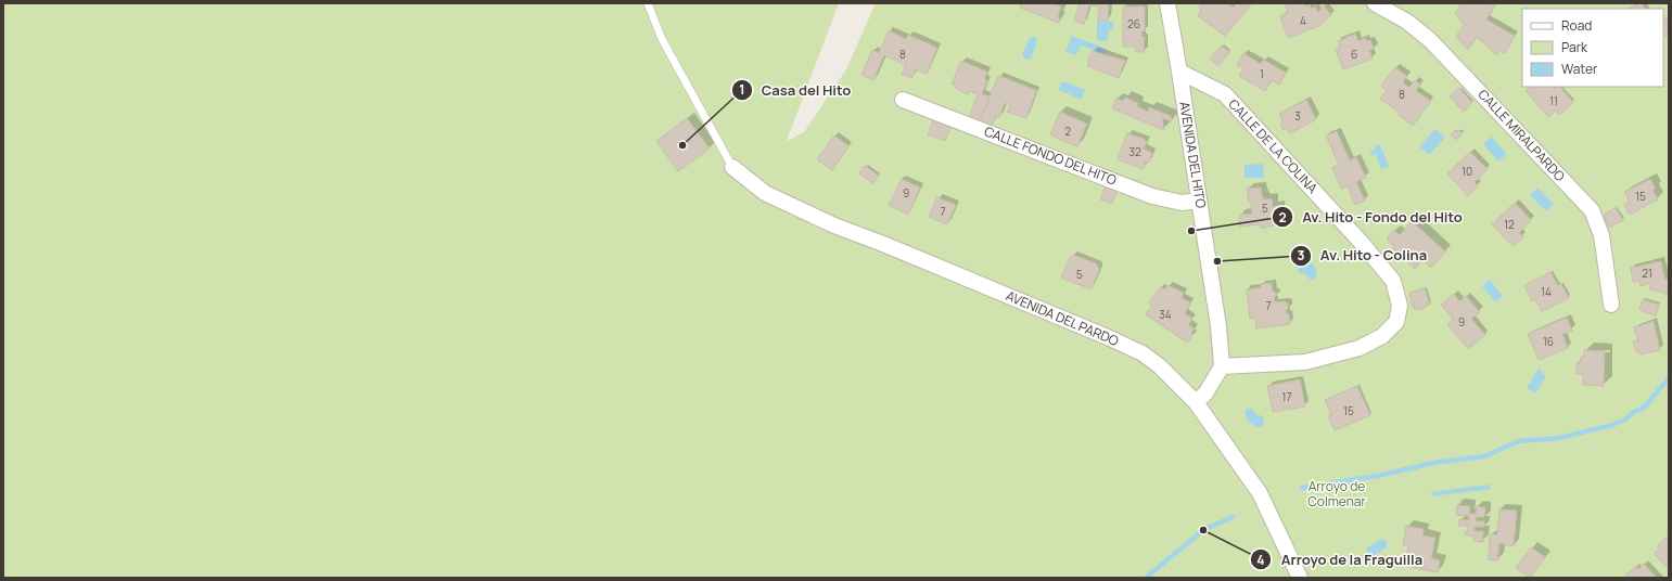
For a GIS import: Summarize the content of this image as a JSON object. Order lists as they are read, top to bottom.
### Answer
{
  "streets": {
    "street": [
      "CALLE MIRALPARDO",
      "CALLE DE LA COLINA",
      "AVENIDA DEL HITO",
      "CALLE FONDO DEL HITO",
      "AVENIDA DEL PARDO"
    ]
  },
  "crossings": [
    ["CALLE DE LA COLINA", "AVENIDA DEL HITO"],
    ["AVENIDA DEL HITO", "CALLE FONDO DEL HITO"]
  ],
  "parks": ["Arroyo de Colmenar"],
  "places": [
    "Casa del Hito",
    "Av. Hito - Fondo del Hito",
    "Av. Hito - Colina",
    "Arroyo de la Fraguilla"
  ],
  "house_numbers": [
    "4",
    "26",
    "8",
    "6",
    "1",
    "8",
    "11",
    "3",
    "2",
    "32",
    "10",
    "9",
    "15",
    "5",
    "7",
    "12",
    "21",
    "5",
    "14",
    "7",
    "34",
    "9",
    "16",
    "17",
    "15"
  ],
  "legend": ["Road", "Park", "Water"]
}
